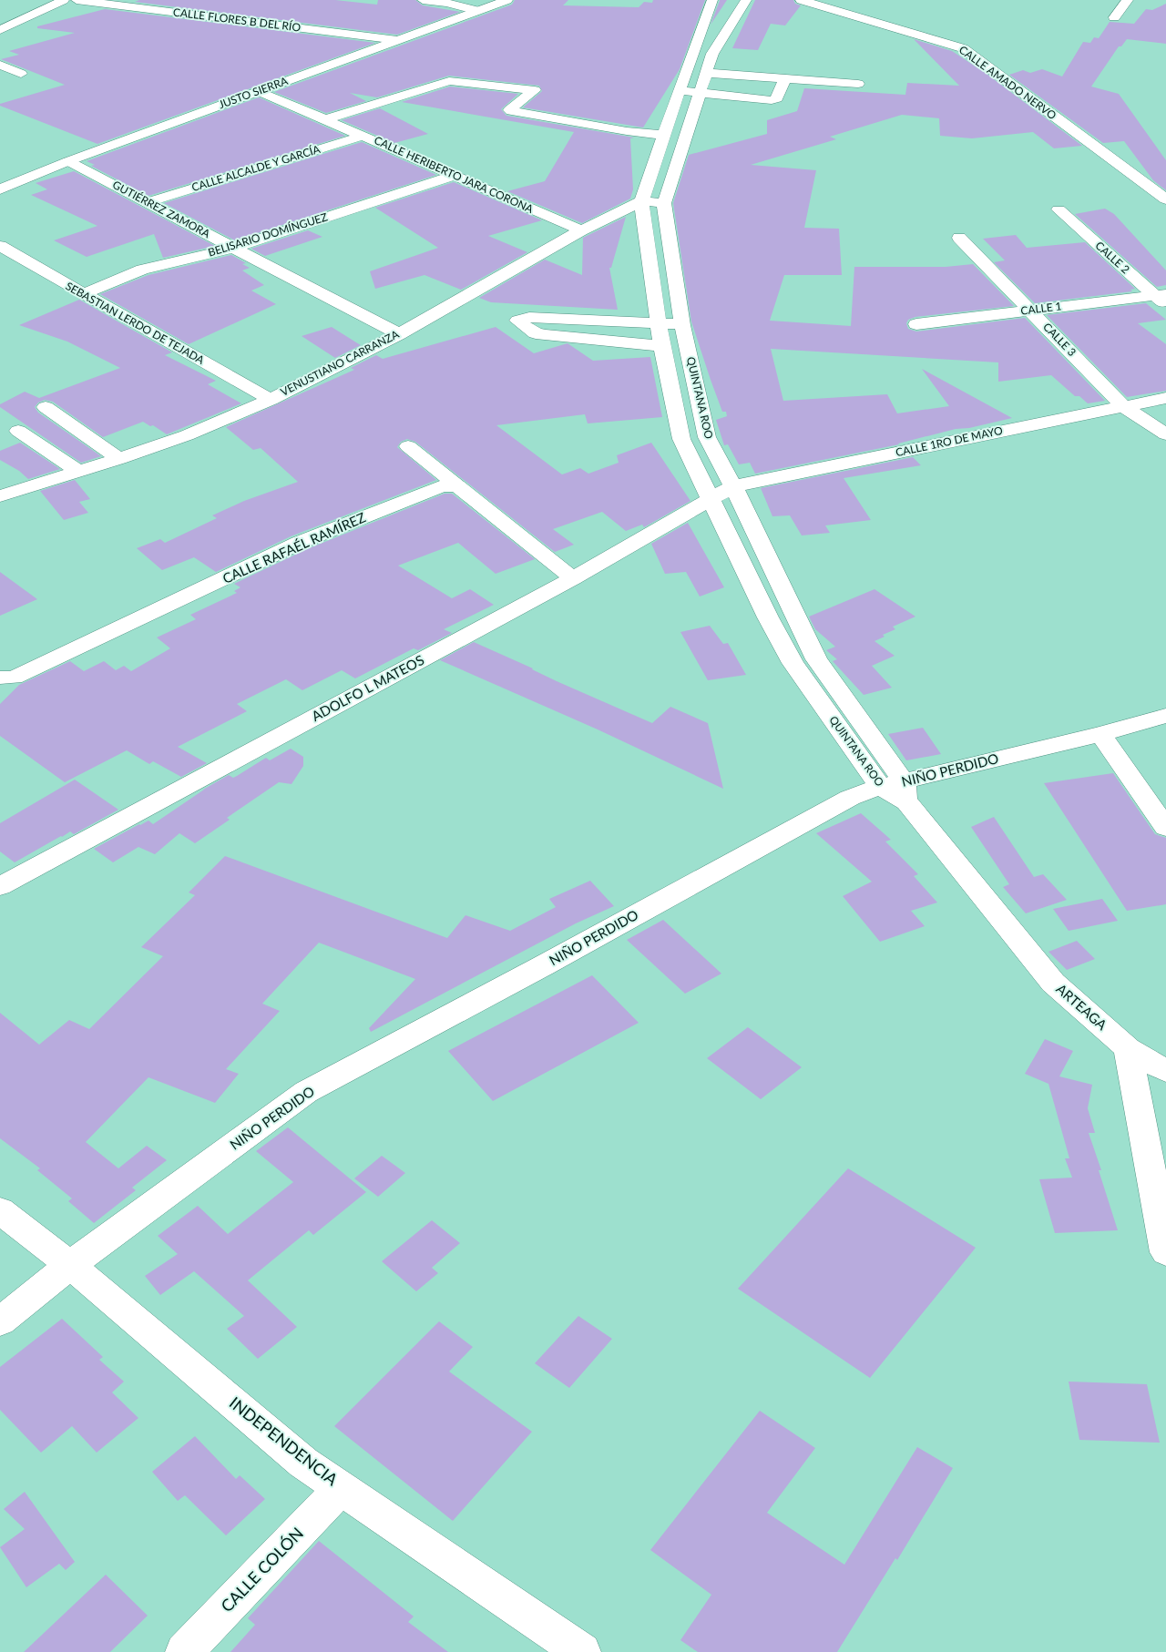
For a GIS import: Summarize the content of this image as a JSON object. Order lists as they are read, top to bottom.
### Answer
{
  "streets": {
    "street": [
      "CALLE FLORES B DEL RÍO",
      "CALLE AMADO NERVO",
      "JUSTO SIERRA",
      "CALLE ALCALDE Y GARCÍA",
      "CALLE HERIBERTO JARA CORONA",
      "GUTIÉRREZ ZAMORA",
      "BELISARIO DOMÍNGUEZ",
      "CALLE 2",
      "CALLE 1",
      "SEBASTIAN LERDO DE TEJADA",
      "CALLE 3",
      "VENUSTIANO CARRANZA",
      "QUINTANA ROO",
      "CALLE 1RO DE MAYO",
      "CALLE RAFAÉL RAMÍREZ",
      "ADOLFO L MATEOS",
      "NIÑO PERDIDO",
      "ARTEAGA",
      "INDEPENDENCIA",
      "CALLE COLÓN"
    ]
  },
  "crossings": [
    ["CALLE FLORES B DEL RÍO", "JUSTO SIERRA"],
    ["JUSTO SIERRA", "CALLE HERIBERTO JARA CORONA"],
    ["JUSTO SIERRA", "GUTIÉRREZ ZAMORA"],
    ["CALLE ALCALDE Y GARCÍA", "CALLE HERIBERTO JARA CORONA"],
    ["CALLE ALCALDE Y GARCÍA", "GUTIÉRREZ ZAMORA"],
    ["CALLE HERIBERTO JARA CORONA", "BELISARIO DOMÍNGUEZ"],
    ["CALLE HERIBERTO JARA CORONA", "VENUSTIANO CARRANZA"],
    ["GUTIÉRREZ ZAMORA", "BELISARIO DOMÍNGUEZ"],
    ["GUTIÉRREZ ZAMORA", "VENUSTIANO CARRANZA"],
    ["BELISARIO DOMÍNGUEZ", "SEBASTIAN LERDO DE TEJADA"],
    ["CALLE 2", "CALLE 1"],
    ["CALLE 1", "CALLE 3"],
    ["SEBASTIAN LERDO DE TEJADA", "VENUSTIANO CARRANZA"],
    ["CALLE 3", "CALLE 1RO DE MAYO"],
    ["VENUSTIANO CARRANZA", "QUINTANA ROO"],
    ["QUINTANA ROO", "CALLE 1RO DE MAYO"],
    ["QUINTANA ROO", "ADOLFO L MATEOS"],
    ["QUINTANA ROO", "NIÑO PERDIDO"],
    ["QUINTANA ROO", "ARTEAGA"],
    ["CALLE 1RO DE MAYO", "ADOLFO L MATEOS"],
    ["NIÑO PERDIDO", "ARTEAGA"],
    ["NIÑO PERDIDO", "INDEPENDENCIA"],
    ["INDEPENDENCIA", "CALLE COLÓN"]
  ]
}
